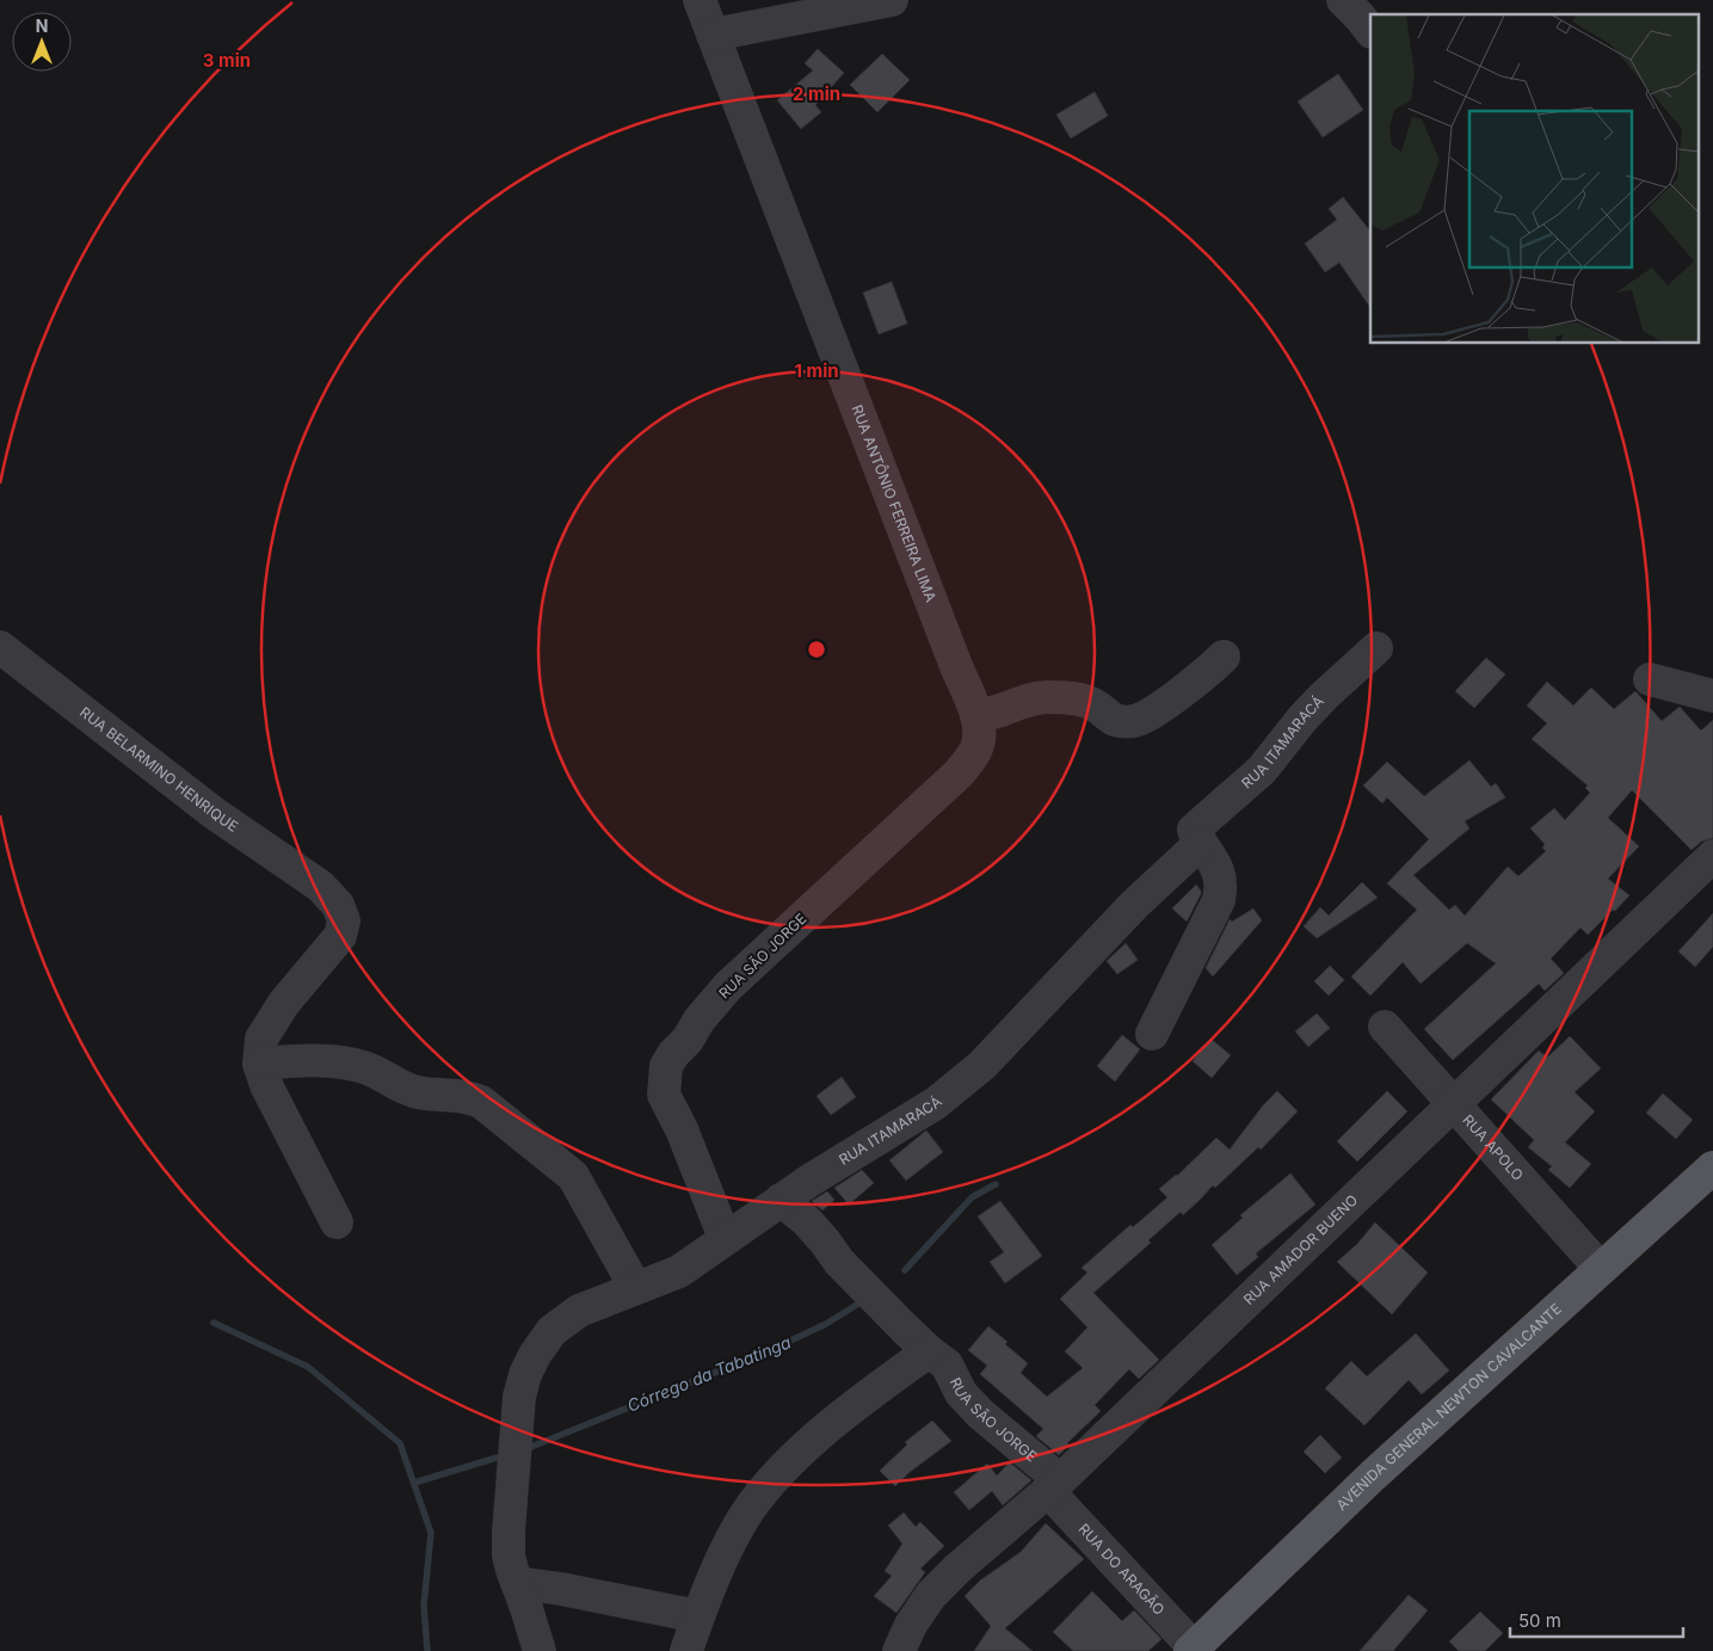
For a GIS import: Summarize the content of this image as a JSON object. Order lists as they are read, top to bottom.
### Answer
{
  "streets": {
    "main road": ["AVENIDA GENERAL NEWTON CAVALCANTE"],
    "street": [
      "RUA ANTÔNIO FERREIRA LIMA",
      "RUA ITAMARACÁ",
      "RUA BELARMINO HENRIQUE",
      "RUA SÃO JORGE",
      "RUA APOLO",
      "RUA AMADOR BUENO",
      "RUA DO ARAGÃO"
    ]
  },
  "crossings": [
    ["RUA ANTÔNIO FERREIRA LIMA", "RUA SÃO JORGE"],
    ["RUA ITAMARACÁ", "RUA SÃO JORGE"],
    ["RUA SÃO JORGE", "RUA AMADOR BUENO"],
    ["RUA SÃO JORGE", "RUA DO ARAGÃO"],
    ["RUA APOLO", "RUA AMADOR BUENO"],
    ["RUA APOLO", "AVENIDA GENERAL NEWTON CAVALCANTE"],
    ["RUA AMADOR BUENO", "RUA DO ARAGÃO"],
    ["AVENIDA GENERAL NEWTON CAVALCANTE", "RUA DO ARAGÃO"]
  ],
  "water": ["Córrego da Tabatinga"],
  "scale_bar": "50 m",
  "north": "top",
  "rings": ["3 min", "2 min", "1 min"]
}
